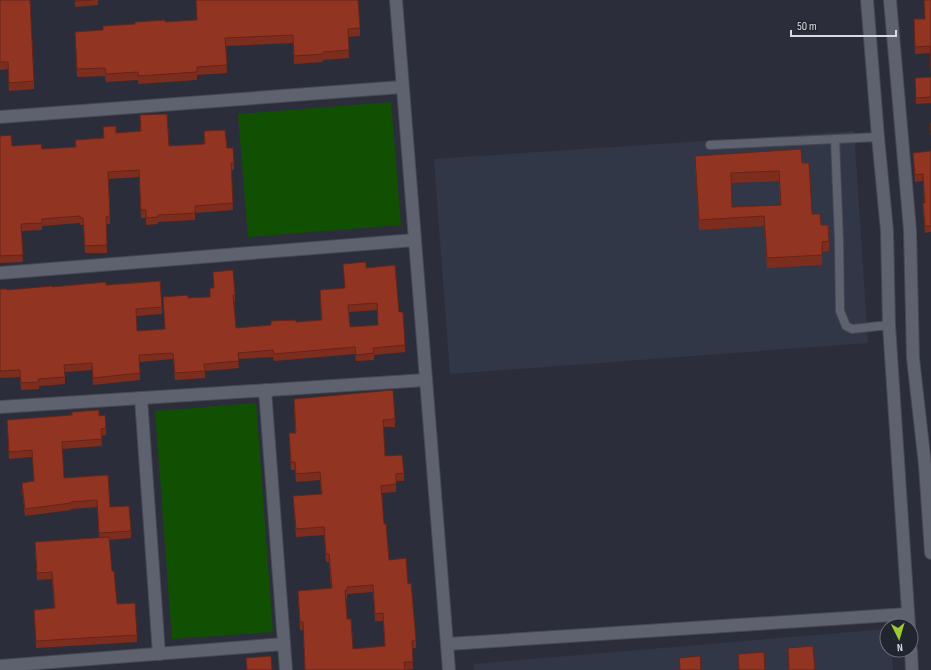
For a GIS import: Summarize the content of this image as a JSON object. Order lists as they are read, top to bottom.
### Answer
{
  "scale_bar": "50 m",
  "north": "bottom"
}
